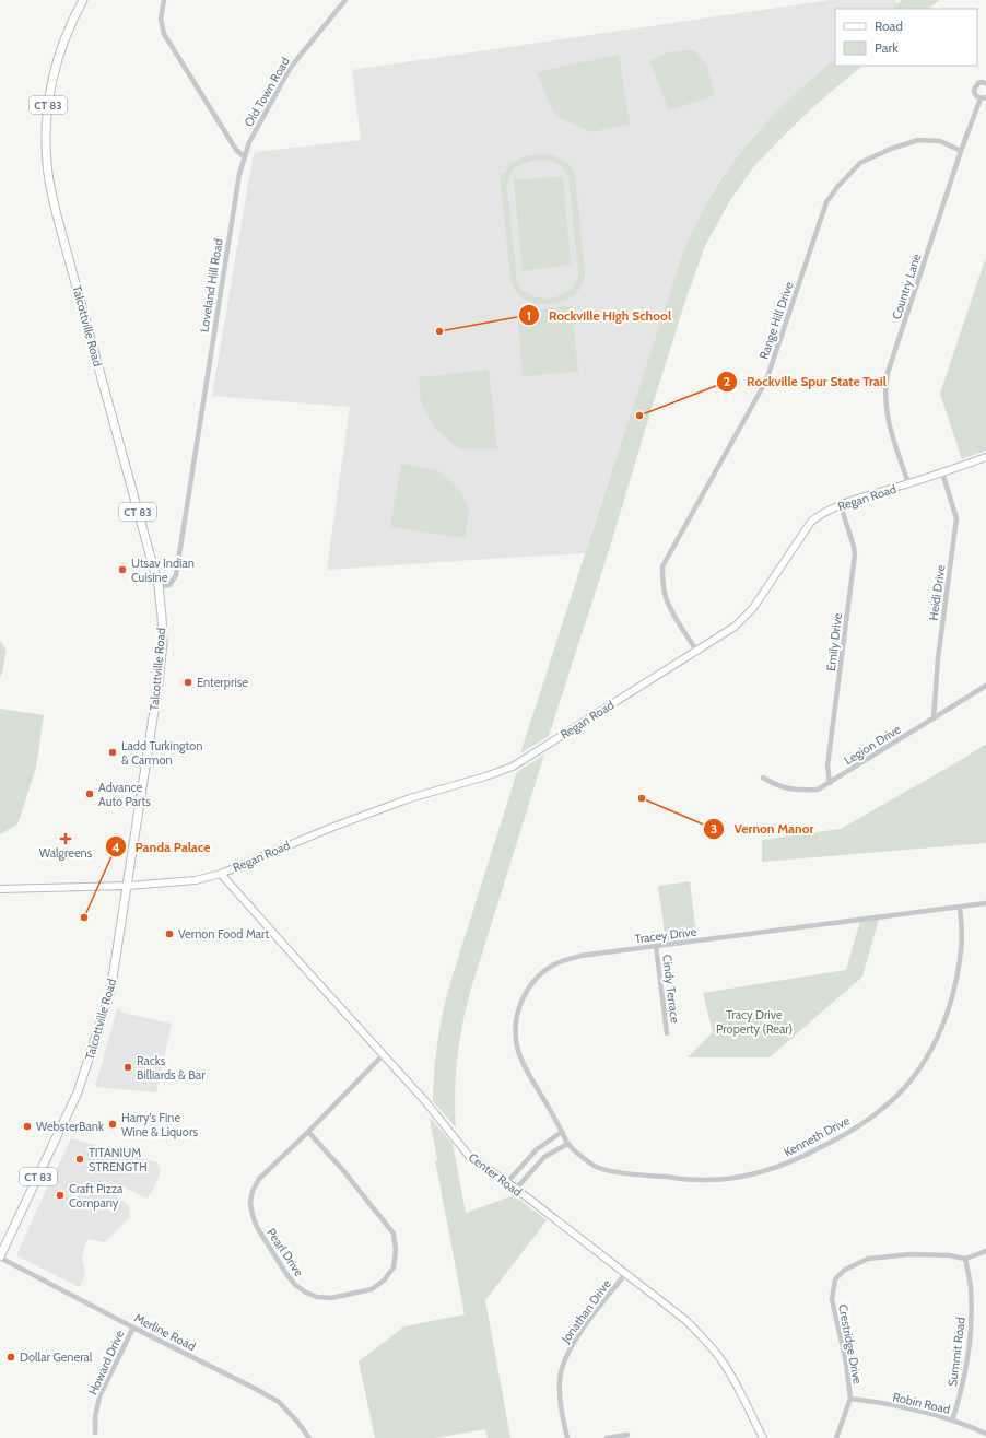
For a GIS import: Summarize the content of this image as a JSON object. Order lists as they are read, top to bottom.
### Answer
{
  "streets": {
    "main road": ["CT 83", "Talcottville Road"],
    "street": [
      "Old Town Road",
      "Loveland Hill Road",
      "Country Lane",
      "Range Hill Drive",
      "Regan Road",
      "Heidi Drive",
      "Emily Drive",
      "Legion Drive",
      "Tracey Drive",
      "Cindy Terrace",
      "Kenneth Drive",
      "Center Road",
      "Pearl Drive",
      "Jonathan Drive",
      "Merline Road",
      "Crestridge Drive",
      "Summit Road",
      "Howard Drive",
      "Robin Road"
    ]
  },
  "crossings": [
    ["Old Town Road", "Loveland Hill Road"],
    ["Loveland Hill Road", "Talcottville Road"],
    ["Country Lane", "Range Hill Drive"],
    ["Country Lane", "Regan Road"],
    ["Range Hill Drive", "Regan Road"],
    ["Talcottville Road", "Regan Road"],
    ["Talcottville Road", "Merline Road"],
    ["Regan Road", "Heidi Drive"],
    ["Regan Road", "Emily Drive"],
    ["Regan Road", "Center Road"],
    ["Heidi Drive", "Legion Drive"],
    ["Emily Drive", "Legion Drive"],
    ["Tracey Drive", "Cindy Terrace"],
    ["Tracey Drive", "Kenneth Drive"],
    ["Center Road", "Pearl Drive"],
    ["Center Road", "Jonathan Drive"],
    ["Merline Road", "Howard Drive"],
    ["Crestridge Drive", "Summit Road"],
    ["Crestridge Drive", "Robin Road"],
    ["Summit Road", "Robin Road"]
  ],
  "parks": ["Tracy Drive Property (Rear)"],
  "places": {
    "other": [
      "Rockville High School",
      "Rockville Spur State Trail",
      "Utsav Indian Cuisine",
      "Enterprise",
      "Ladd Turkington & Carmon",
      "Advance Auto Parts",
      "Vernon Manor",
      "Panda Palace",
      "Vernon Food Mart",
      "Racks Billiards & Bar",
      "Harry's Fine Wine & Liquors",
      "WebsterBank",
      "TITANIUM STRENGTH",
      "Craft Pizza Company",
      "Dollar General"
    ],
    "health": ["Walgreens"]
  },
  "legend": ["Road", "Park"]
}
